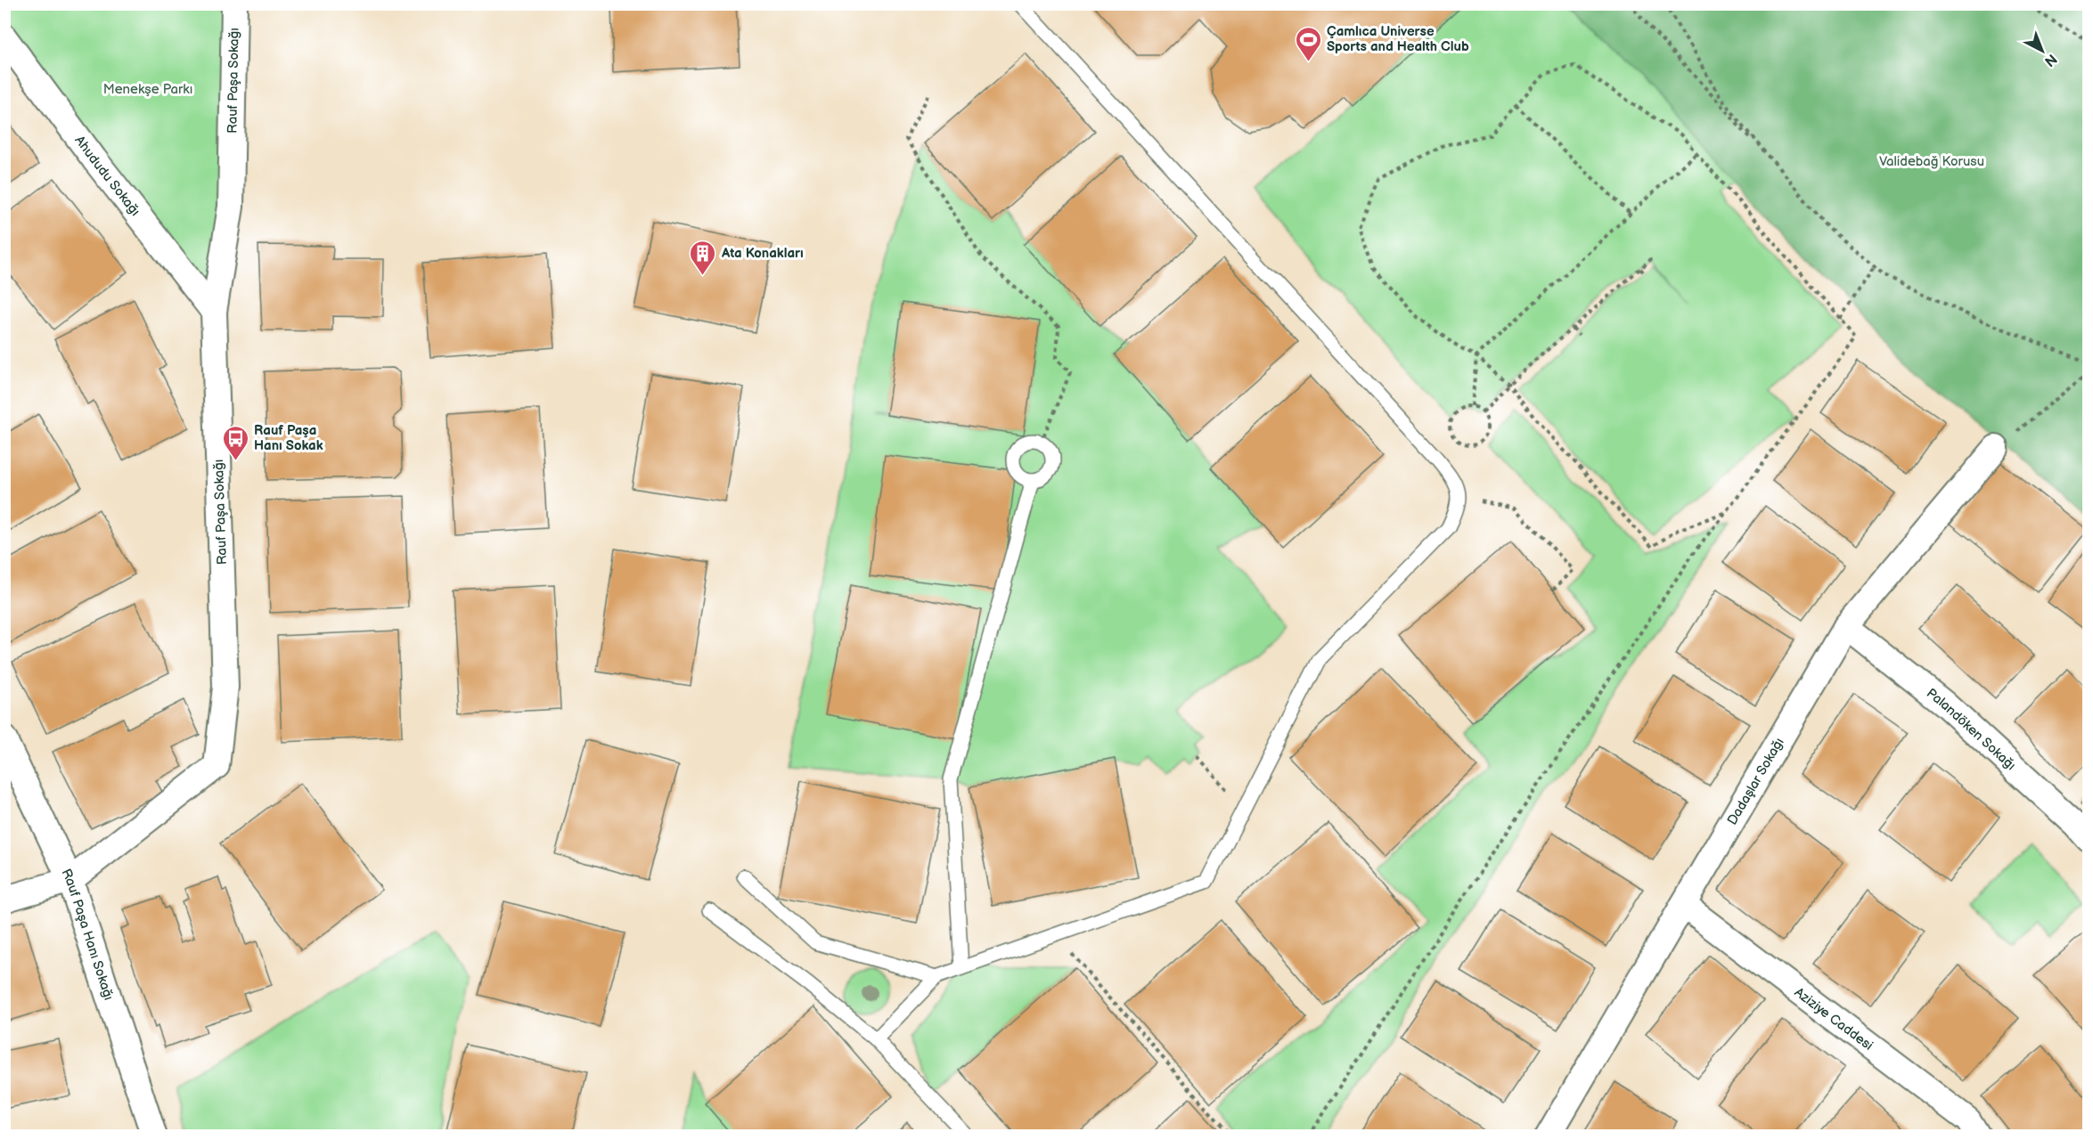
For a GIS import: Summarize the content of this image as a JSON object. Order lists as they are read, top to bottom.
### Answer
{
  "streets": {
    "street": [
      "Rauf Paşa Sokağı",
      "Ahududu Sokağı",
      "Palandöken Sokağı",
      "Dadaşlar Sokağı",
      "Rauf Paşa Hanı Sokağı",
      "Aziziye Caddesi"
    ]
  },
  "crossings": [
    ["Rauf Paşa Sokağı", "Ahududu Sokağı"],
    ["Rauf Paşa Sokağı", "Rauf Paşa Hanı Sokağı"],
    ["Palandöken Sokağı", "Dadaşlar Sokağı"],
    ["Dadaşlar Sokağı", "Aziziye Caddesi"]
  ],
  "parks": ["Menekşe Parkı", "Validebağ Korusu"],
  "places": {
    "sports": ["Çamlıca Universe Sports and Health Club"],
    "building": ["Ata Konakları"],
    "bus stop": ["Rauf Paşa Hanı Sokak"]
  },
  "north": "bottom right"
}
